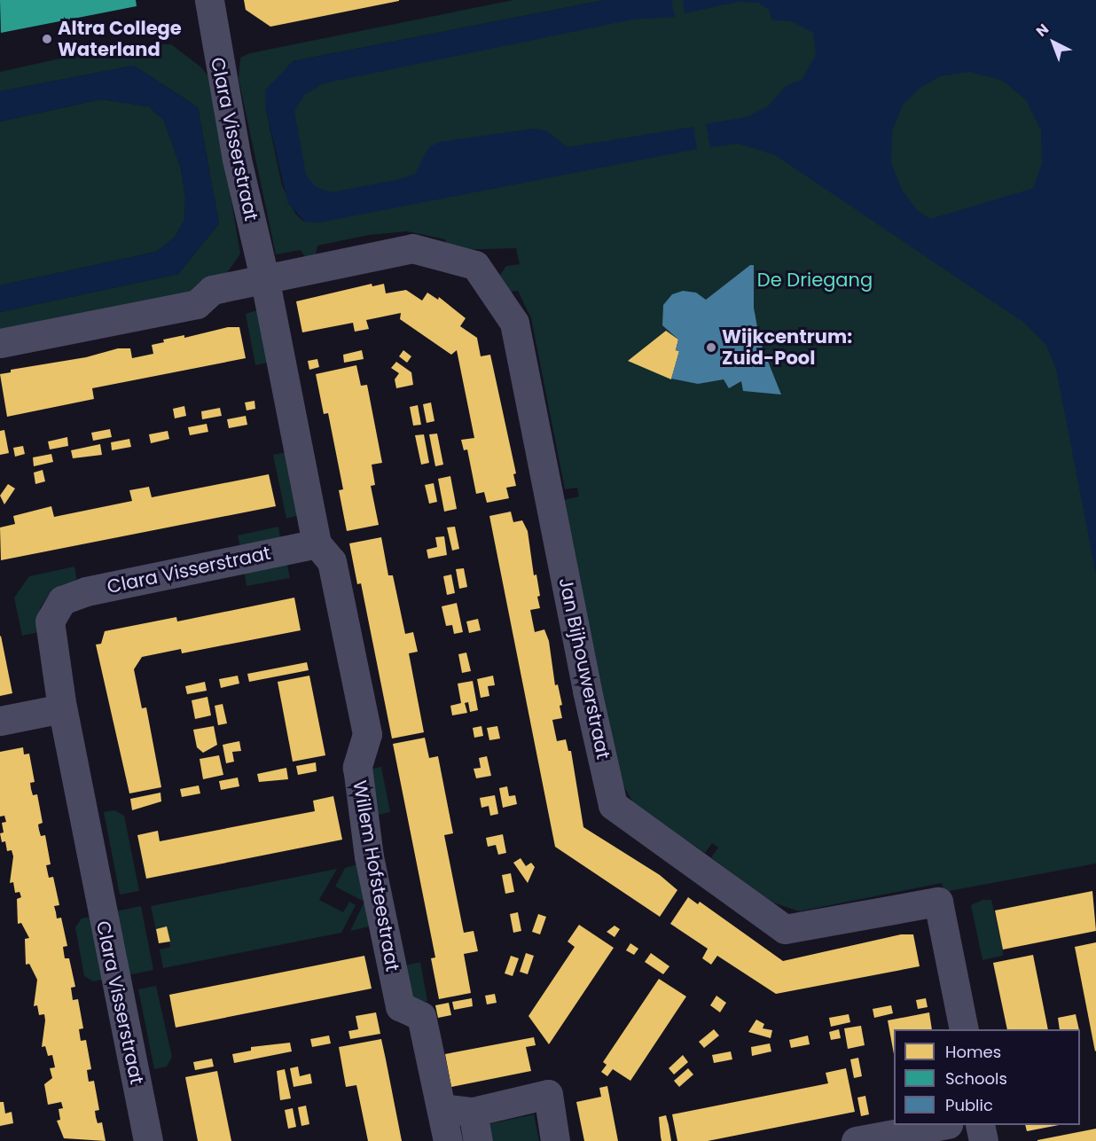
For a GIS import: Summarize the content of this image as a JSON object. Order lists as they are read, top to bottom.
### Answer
{
  "streets": {
    "street": ["Clara Visserstraat", "Jan Bijhouwerstraat", "Willem Hofsteestraat"]
  },
  "crossings": [
    ["Clara Visserstraat", "Jan Bijhouwerstraat"],
    ["Clara Visserstraat", "Willem Hofsteestraat"]
  ],
  "parks": ["De Driegang"],
  "places": ["Altra College Waterland", "Wijkcentrum: Zuid-Pool"],
  "legend": ["Homes", "Schools", "Public"],
  "north": "top left"
}
